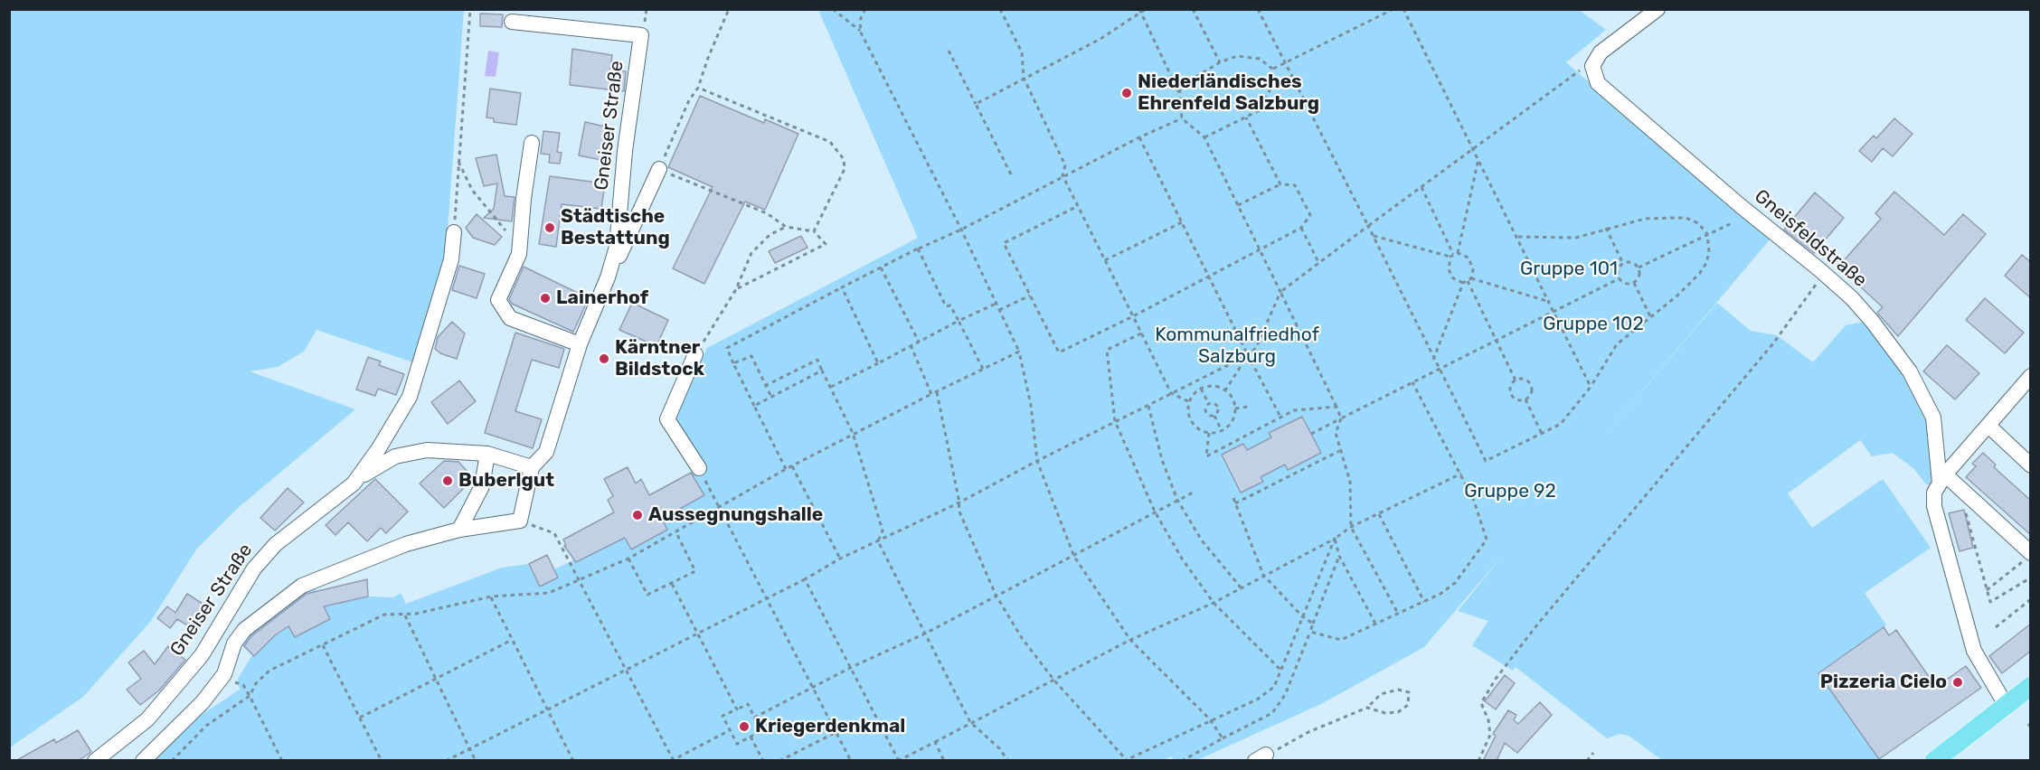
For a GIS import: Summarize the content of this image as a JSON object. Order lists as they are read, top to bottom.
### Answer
{
  "streets": {
    "street": ["Gneiser Straße", "Gneisfeldstraße"]
  },
  "parks": [
    "Gruppe 101",
    "Gruppe 102",
    "Kommunalfriedhof Salzburg",
    "Gruppe 92"
  ],
  "places": [
    "Niederländisches Ehrenfeld Salzburg",
    "Städtische Bestattung",
    "Lainerhof",
    "Kärntner Bildstock",
    "Buberlgut",
    "Aussegnungshalle",
    "Pizzeria Cielo",
    "Kriegerdenkmal"
  ]
}
